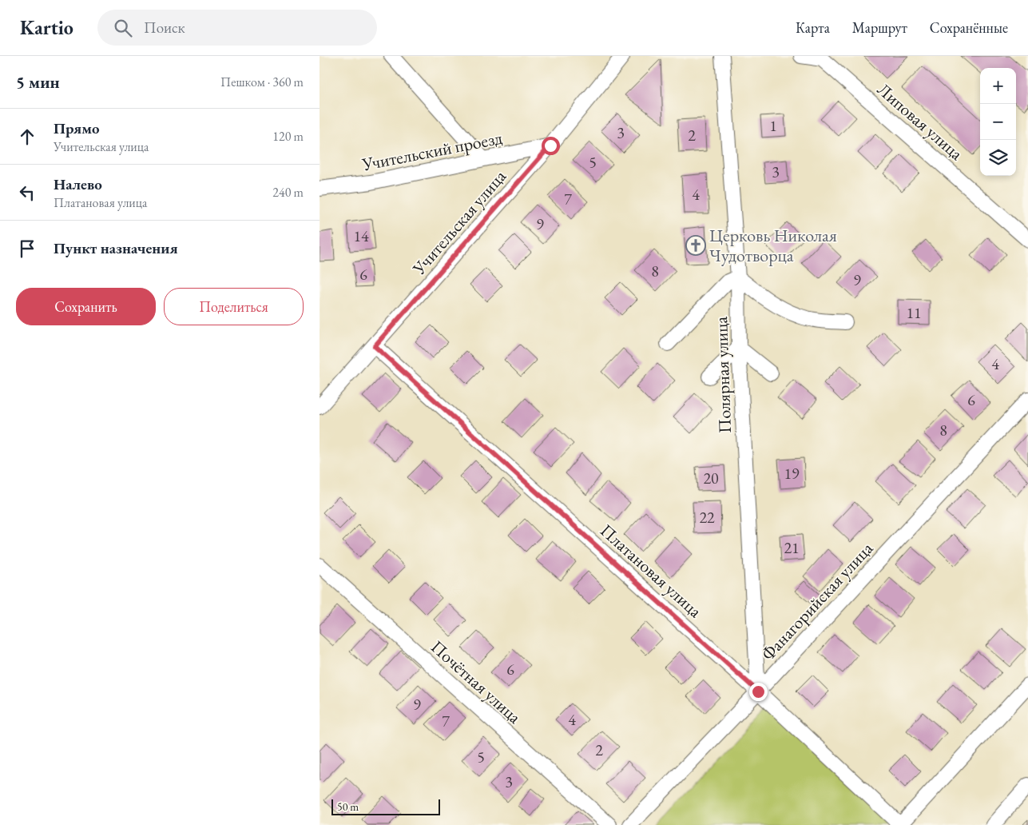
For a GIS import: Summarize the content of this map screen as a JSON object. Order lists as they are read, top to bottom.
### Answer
{
  "streets": {
    "street": [
      "Липовая улица",
      "Учительский проезд",
      "Учительская улица",
      "Полярная улица",
      "Платановая улица",
      "Фанагорийская улица",
      "Почётная улица"
    ]
  },
  "crossings": [
    ["Учительский проезд", "Учительская улица"],
    ["Учительская улица", "Платановая улица"],
    ["Полярная улица", "Платановая улица"],
    ["Полярная улица", "Фанагорийская улица"],
    ["Платановая улица", "Фанагорийская улица"]
  ],
  "places": {
    "church": ["Церковь Николая Чудотворца"]
  },
  "house_numbers": [
    "1",
    "3",
    "2",
    "5",
    "3",
    "4",
    "7",
    "9",
    "14",
    "8",
    "6",
    "9",
    "11",
    "4",
    "6",
    "8",
    "19",
    "20",
    "22",
    "21",
    "6",
    "9",
    "4",
    "7",
    "2",
    "5",
    "3"
  ],
  "scale_bar": "50 m",
  "page": {
    "header": "Kartio",
    "search": "Поиск",
    "nav": ["Карта", "Маршрут", "Сохранённые"],
    "heading": ["5 мин", "Пешком · 360 m"],
    "map_buttons": ["+", "−"],
    "list": [
      ["Прямо", "Учительская улица", "120 m"],
      ["Налево", "Платановая улица", "240 m"],
      "Пункт назначения"
    ],
    "buttons": ["Сохранить", "Поделиться"],
    "scale": "50 m"
  }
}
